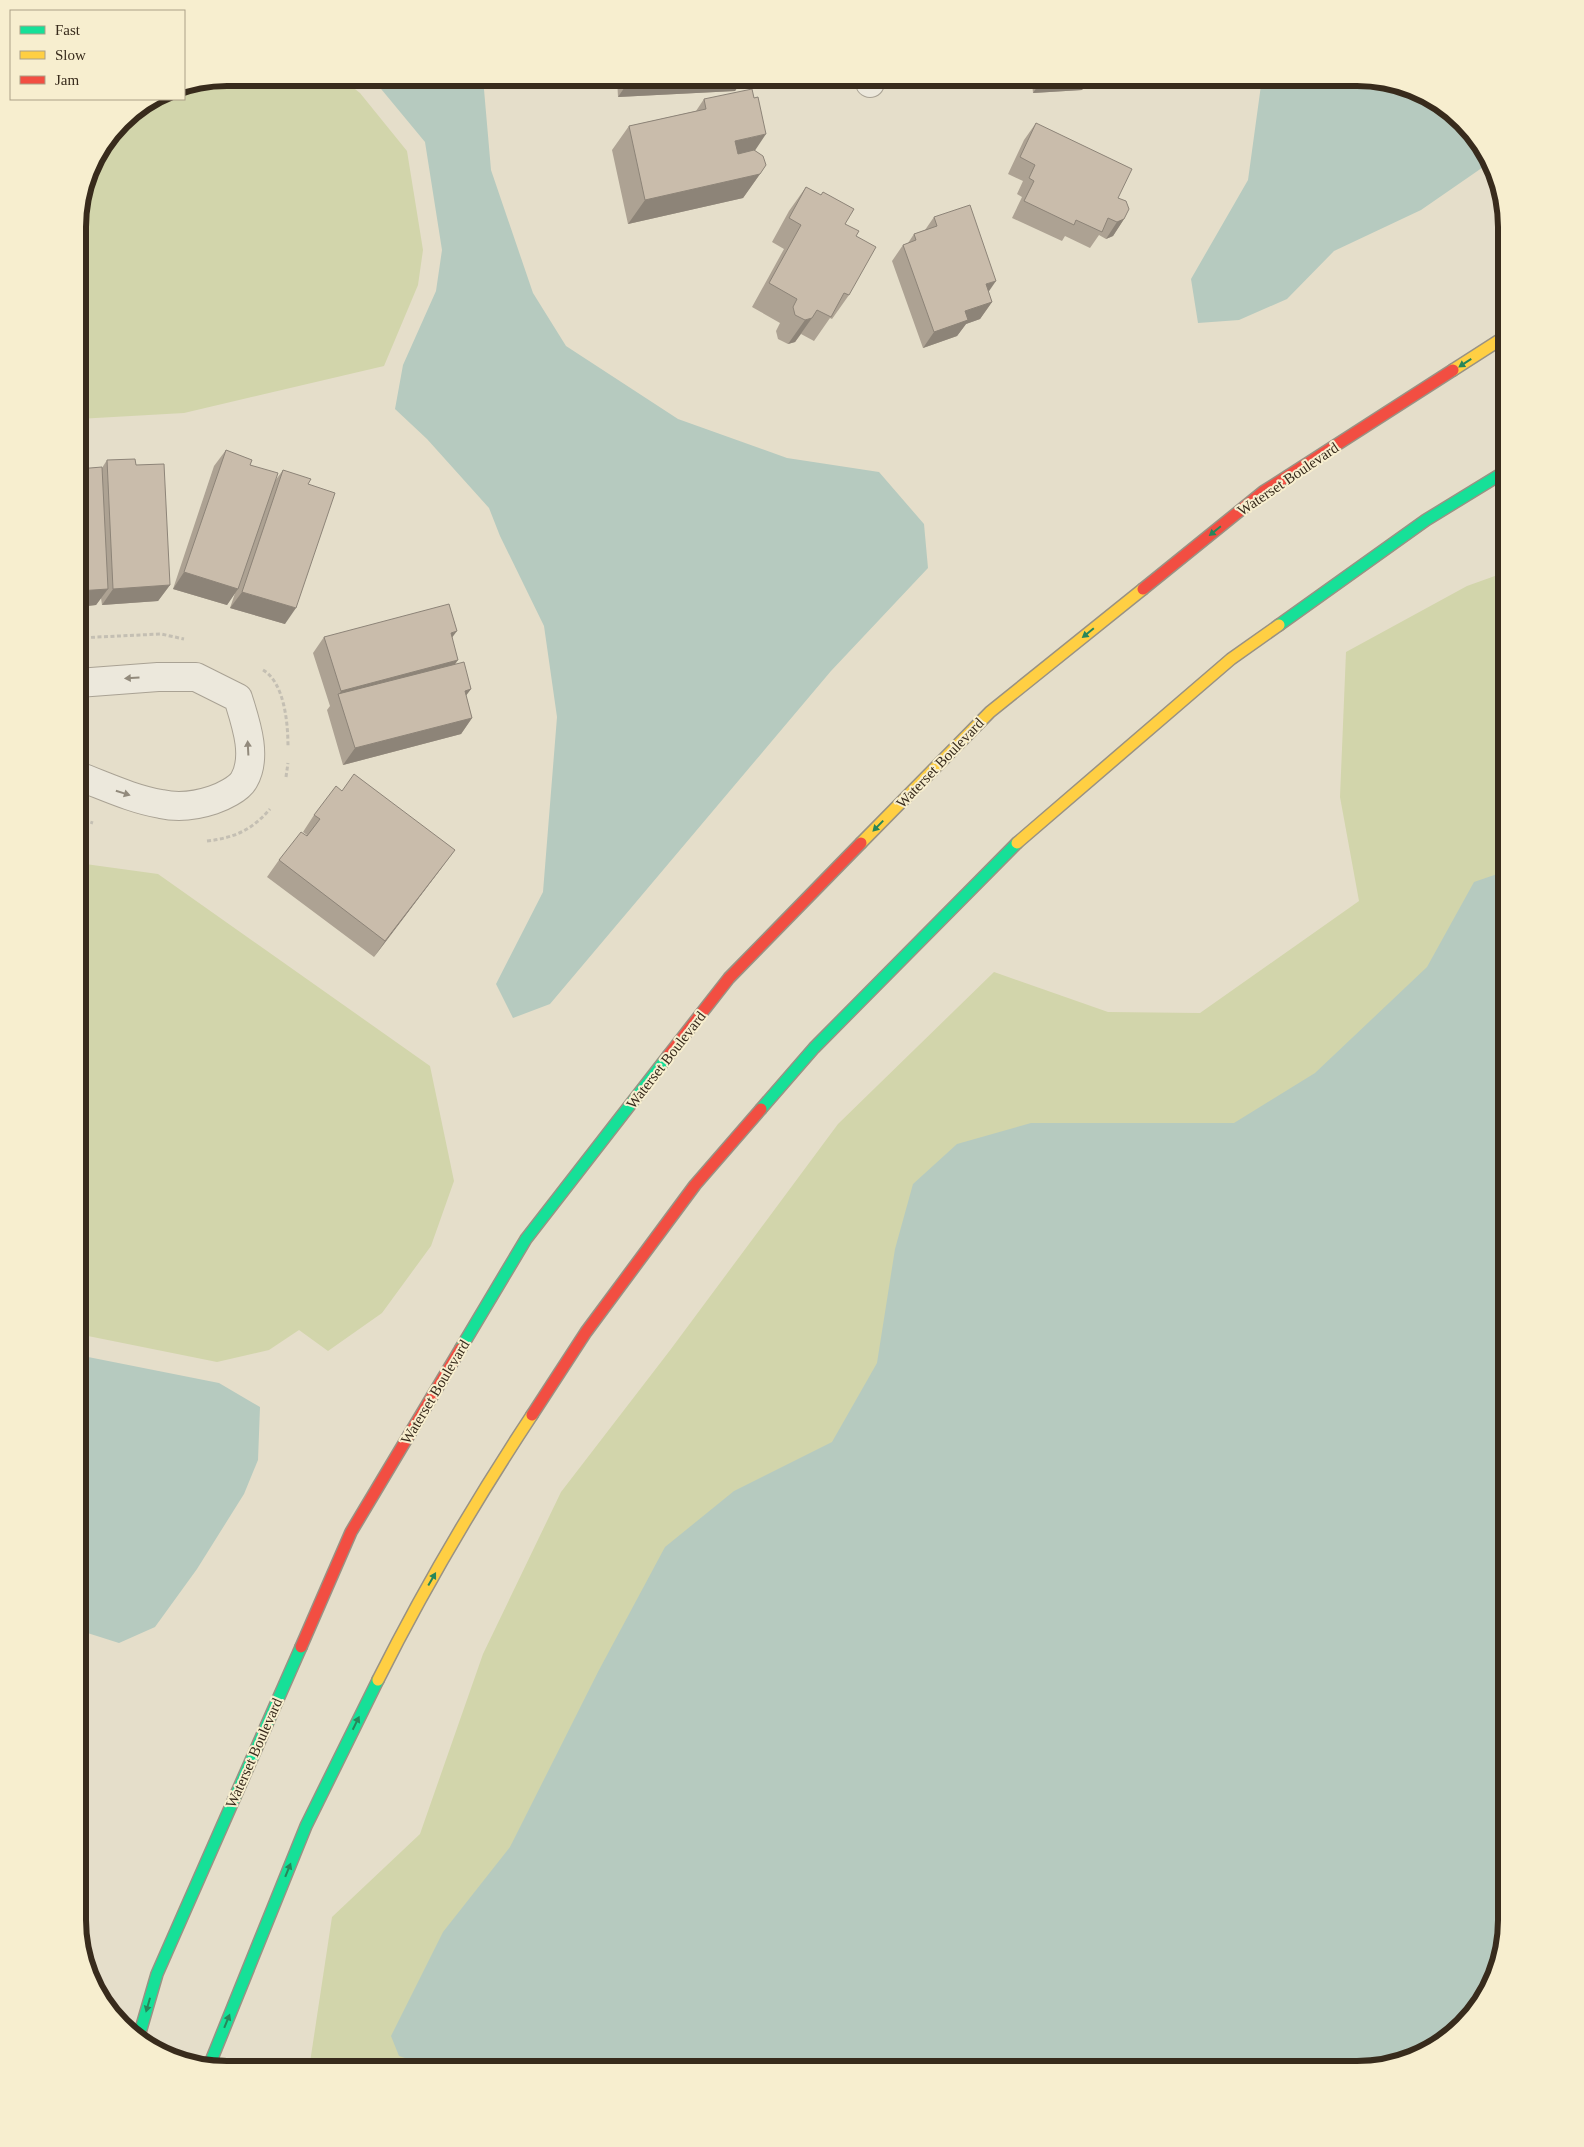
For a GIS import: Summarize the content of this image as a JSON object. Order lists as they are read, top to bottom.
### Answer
{
  "streets": {
    "street": ["Waterset Boulevard"]
  },
  "legend": ["Fast", "Slow", "Jam"]
}
